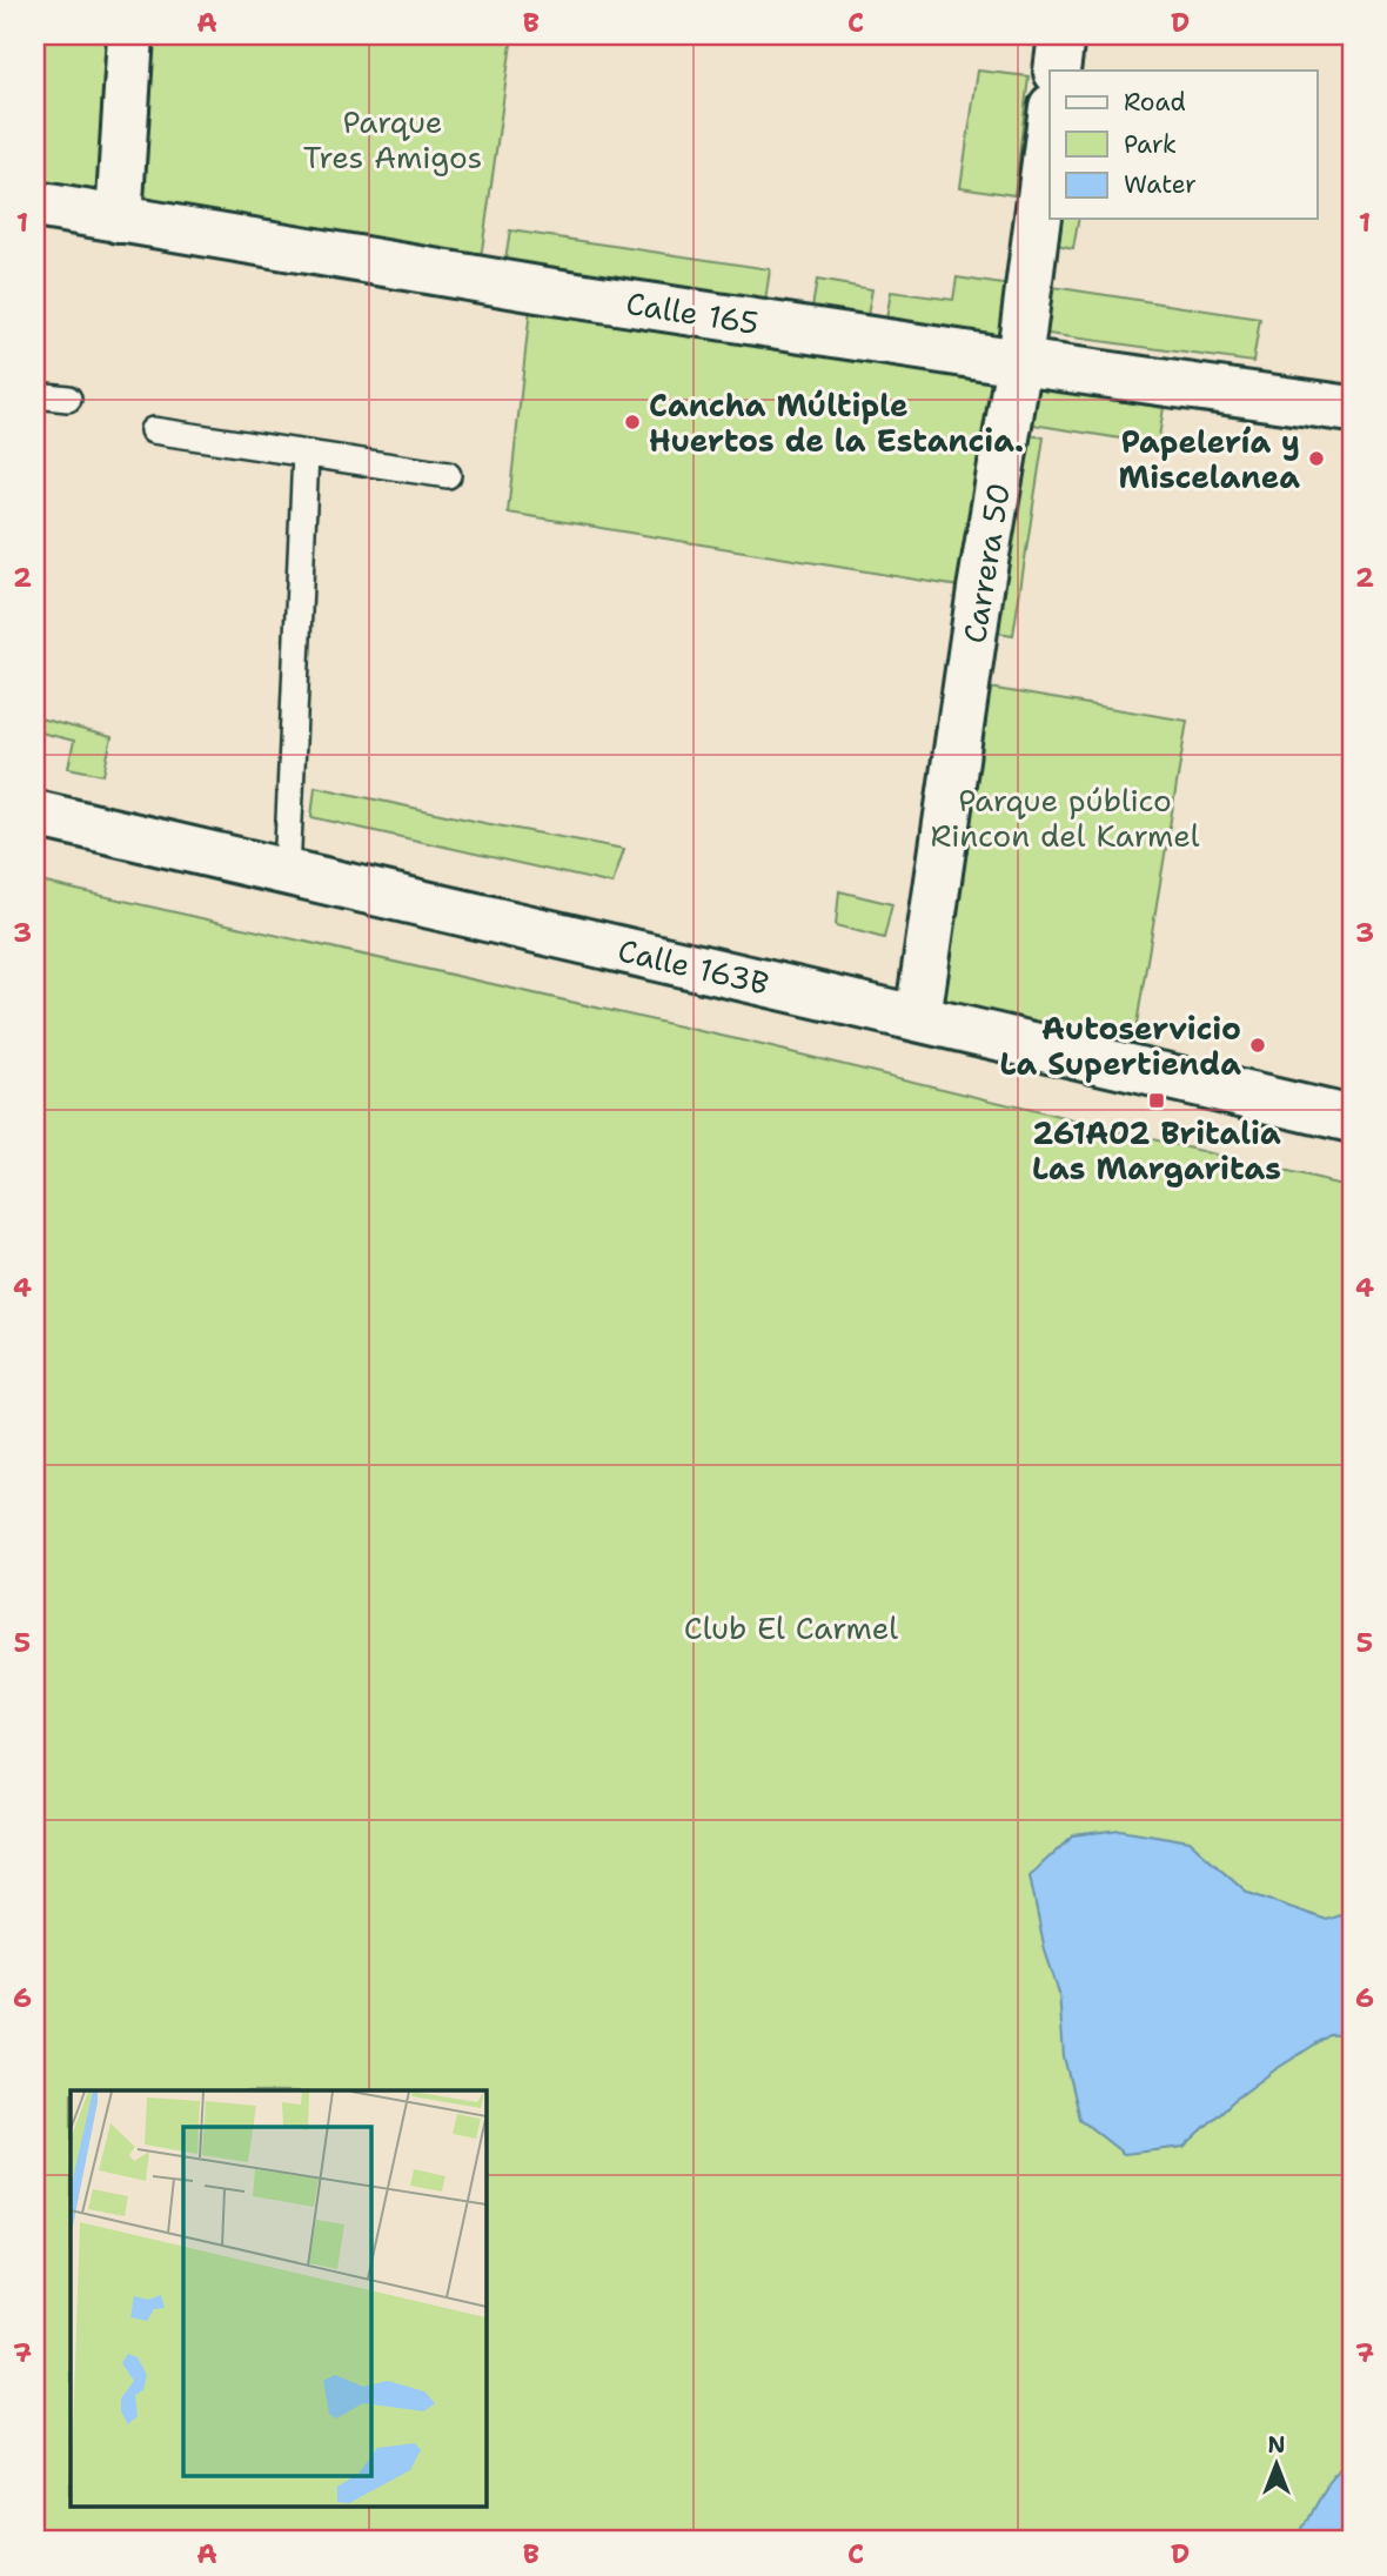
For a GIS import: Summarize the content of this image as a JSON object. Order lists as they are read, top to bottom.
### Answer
{
  "streets": {
    "street": ["Calle 165", "Carrera 50", "Calle 163B"]
  },
  "crossings": [
    ["Calle 165", "Carrera 50"],
    ["Carrera 50", "Calle 163B"]
  ],
  "parks": ["Parque Tres Amigos", "Parque público Rincon del Karmel", "Club El Carmel"],
  "places": {
    "other": ["Cancha Múltiple Huertos de la Estancia.", "Papelería y Miscelanea", "Autoservicio La Supertienda"],
    "transit": ["261A02 Britalia Las Margaritas"]
  },
  "legend": ["Road", "Park", "Water"],
  "north": "top",
  "grid": {
    "columns": [
      "A",
      "B",
      "C",
      "D"
    ],
    "rows": [
      "1",
      "2",
      "3",
      "4",
      "5",
      "6",
      "7"
    ]
  }
}
